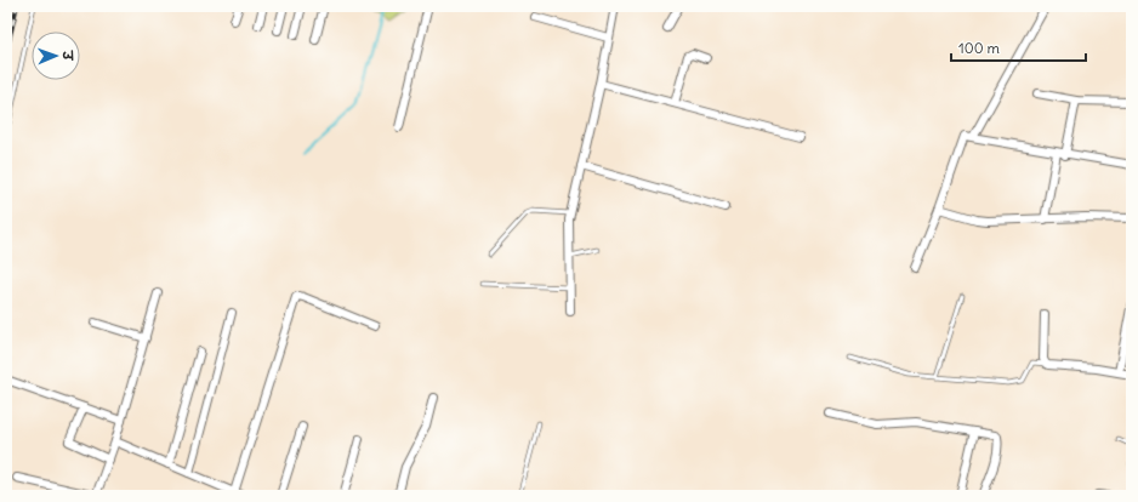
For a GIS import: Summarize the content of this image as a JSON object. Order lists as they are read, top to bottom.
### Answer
{
  "scale_bar": "100 m",
  "north": "right"
}
